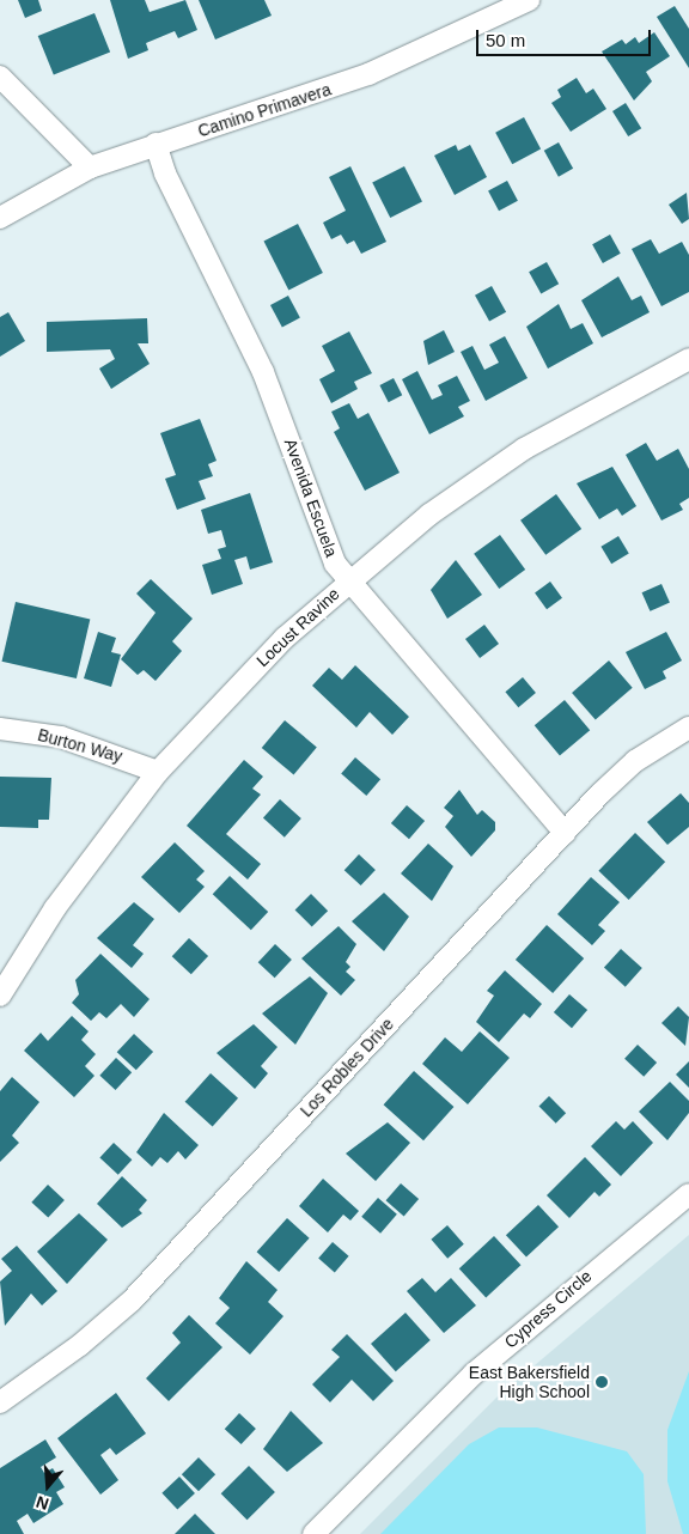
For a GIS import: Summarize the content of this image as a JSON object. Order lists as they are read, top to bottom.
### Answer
{
  "streets": {
    "street": [
      "Camino Primavera",
      "Avenida Escuela",
      "Locust Ravine",
      "Burton Way",
      "Los Robles Drive",
      "Cypress Circle"
    ]
  },
  "crossings": [
    ["Camino Primavera", "Avenida Escuela"],
    ["Avenida Escuela", "Locust Ravine"],
    ["Avenida Escuela", "Los Robles Drive"],
    ["Locust Ravine", "Burton Way"]
  ],
  "places": ["East Bakersfield High School"],
  "scale_bar": "50 m",
  "north": "bottom"
}
